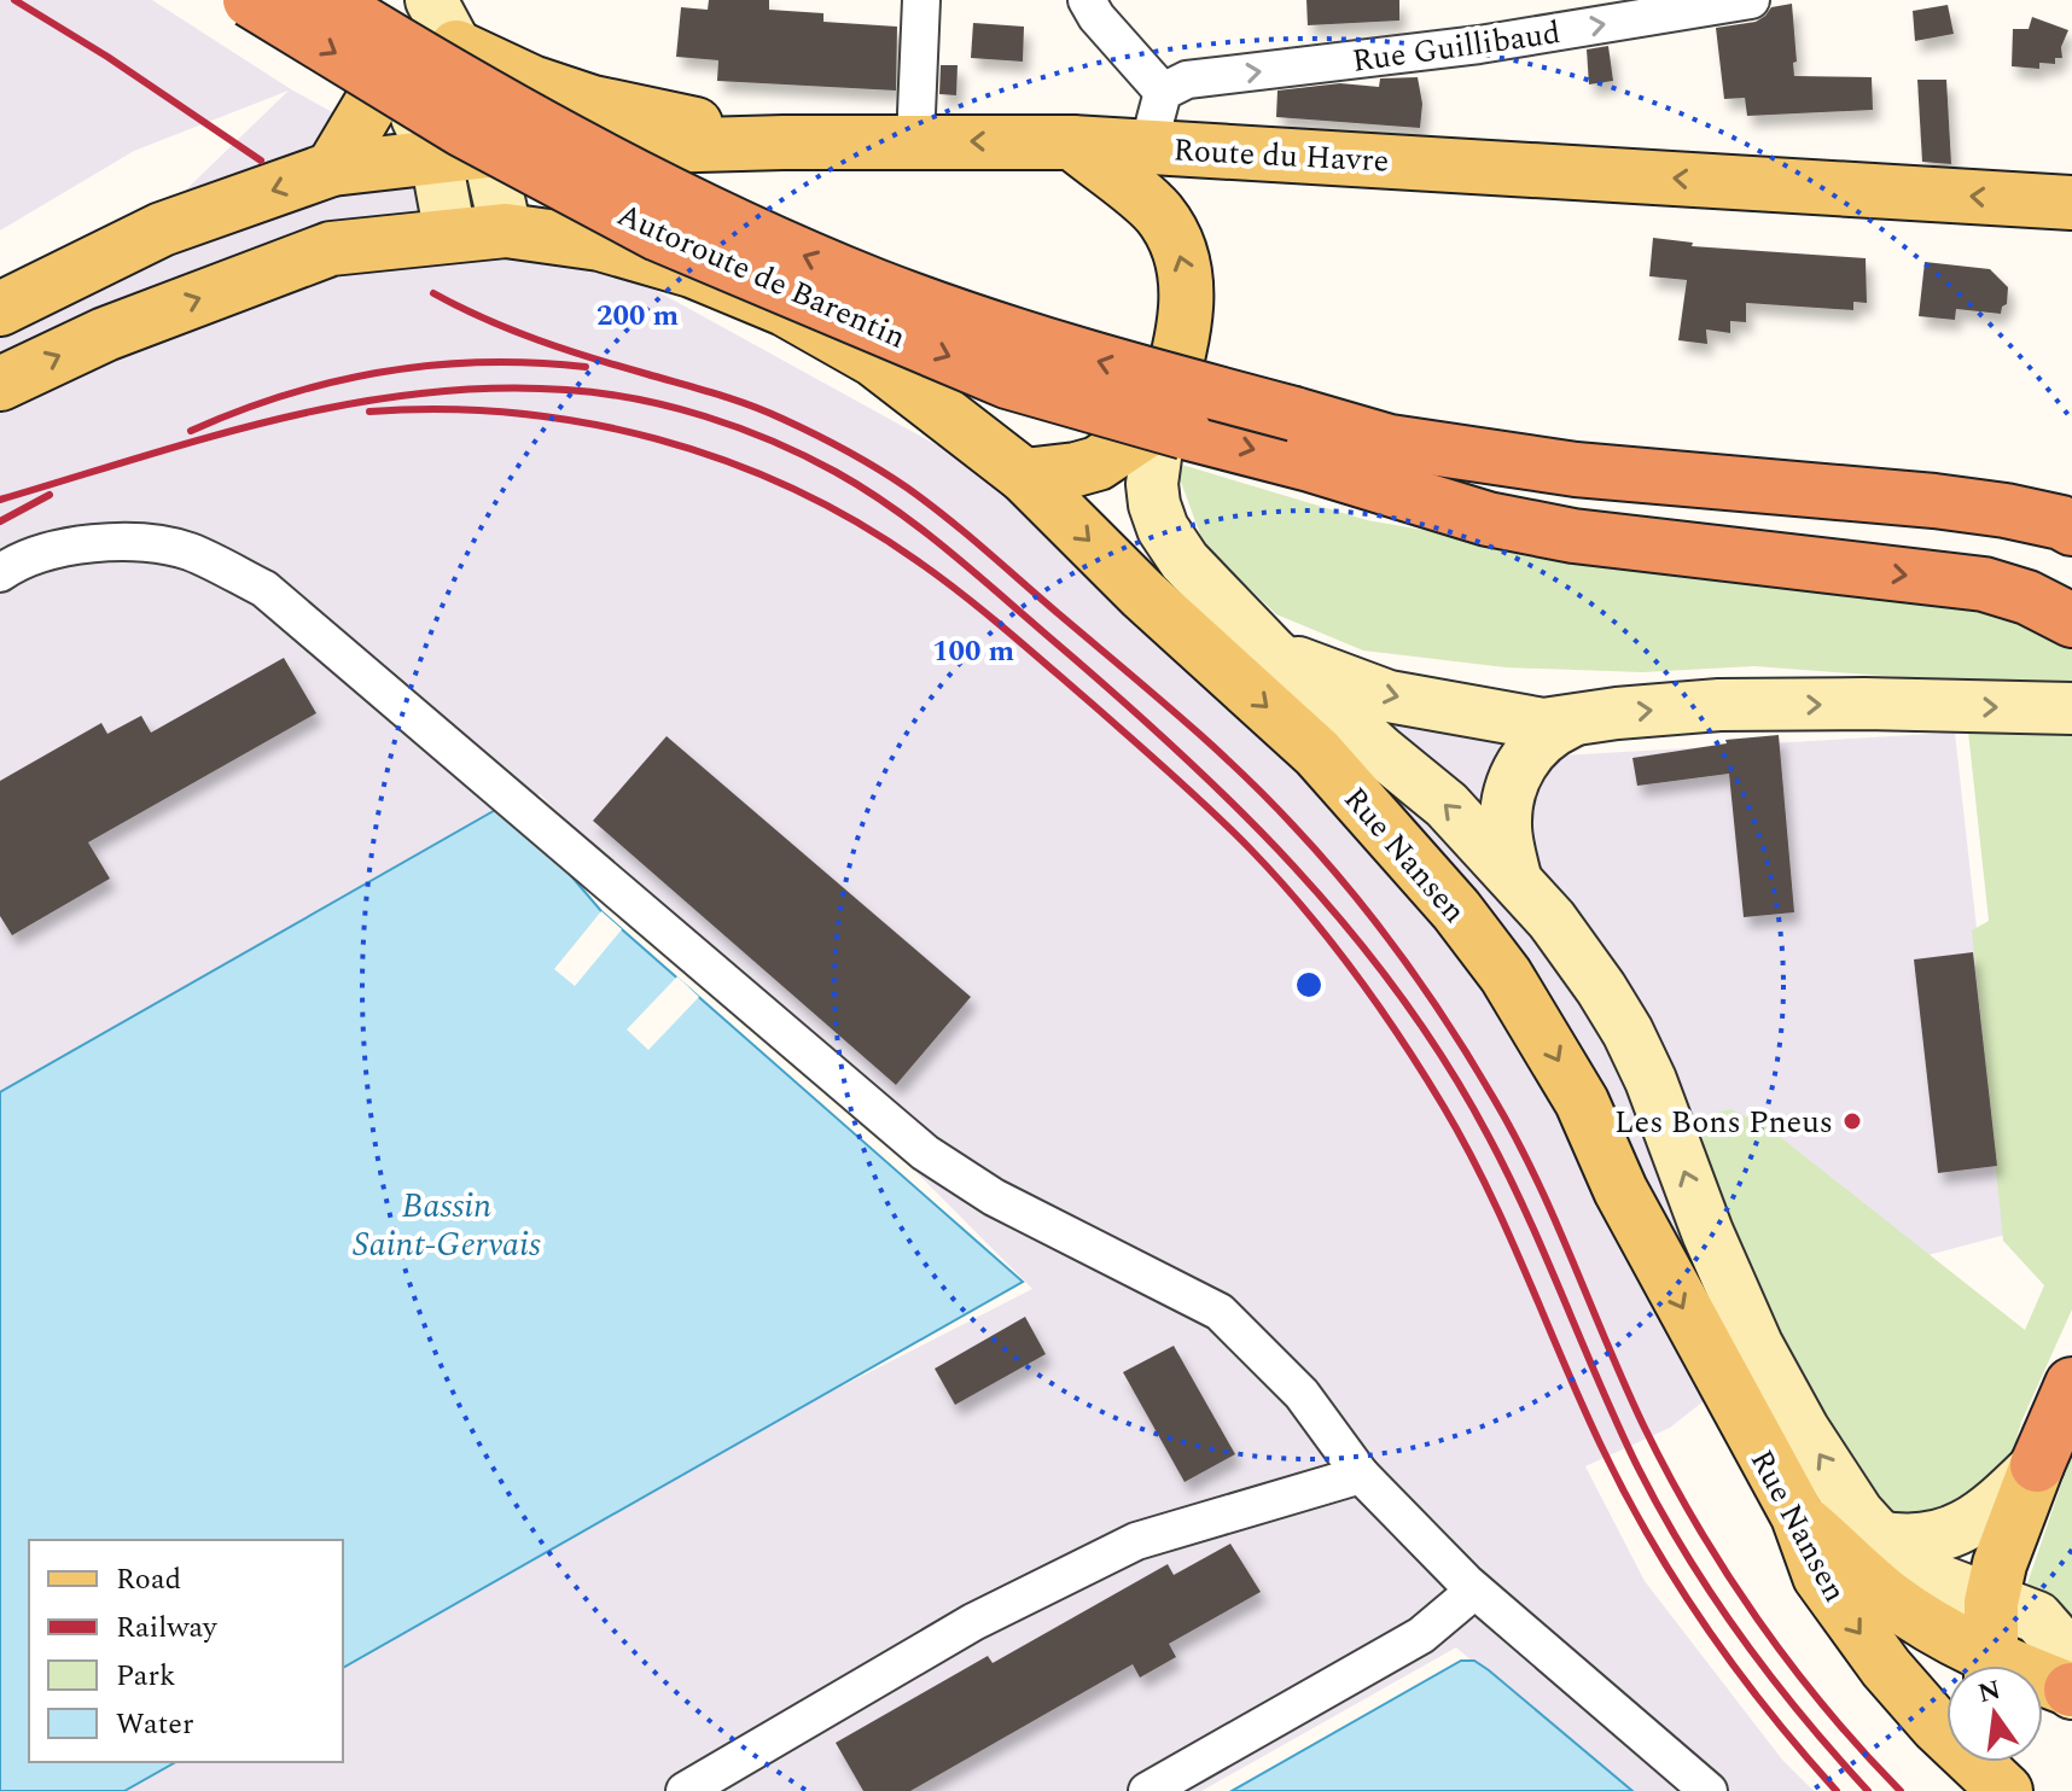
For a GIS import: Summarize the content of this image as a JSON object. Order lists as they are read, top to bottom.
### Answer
{
  "streets": {
    "highway": ["Autoroute de Barentin"],
    "main road": ["Route du Havre", "Rue Nansen"],
    "street": ["Rue Guillibaud"]
  },
  "crossings": [
    ["Autoroute de Barentin", "Rue Nansen"]
  ],
  "one_way": ["Rue Guillibaud", "Route du Havre"],
  "water": ["Bassin Saint-Gervais"],
  "places": ["Les Bons Pneus"],
  "legend": [
    "Road",
    "Railway",
    "Park",
    "Water"
  ],
  "north": "top",
  "rings": ["200 m", "100 m"]
}
